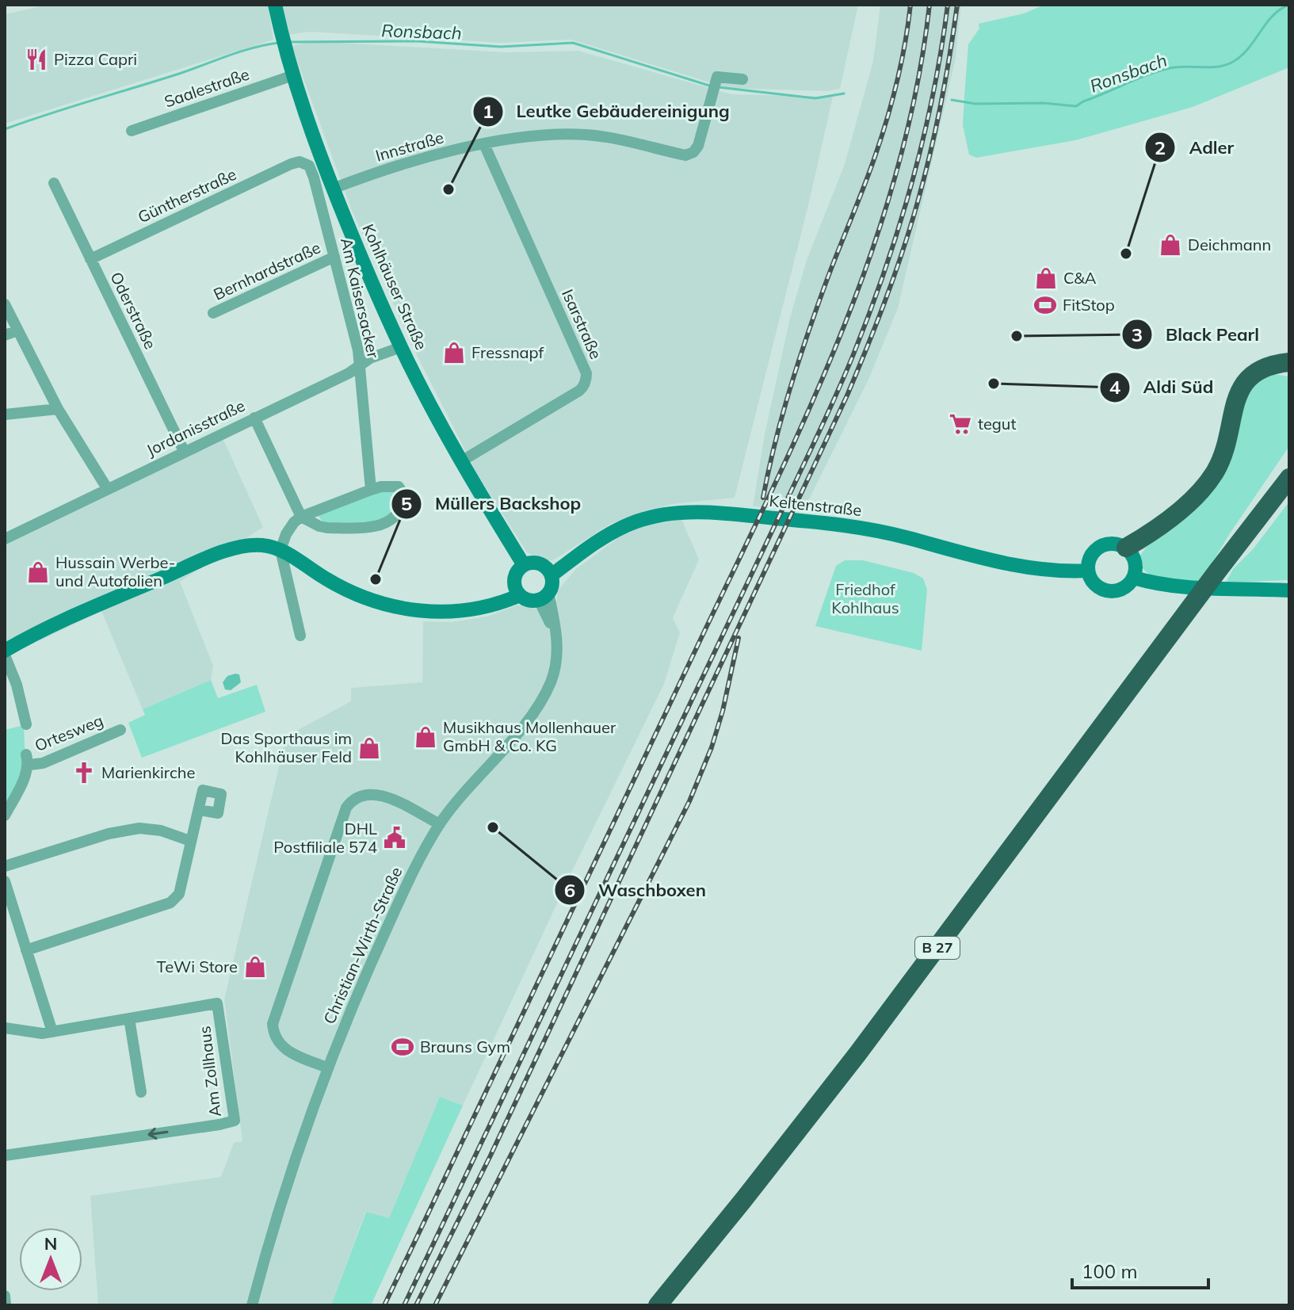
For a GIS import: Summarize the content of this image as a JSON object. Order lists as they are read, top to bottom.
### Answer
{
  "streets": {
    "highway": ["B 27"],
    "main road": ["Kohlhäuser Straße", "Keltenstraße"],
    "street": [
      "Saalestraße",
      "Innstraße",
      "Güntherstraße",
      "Bernhardstraße",
      "Am Kaisersacker",
      "Oderstraße",
      "Isarstraße",
      "Jordanisstraße",
      "Ortesweg",
      "Christian-Wirth-Straße",
      "Am Zollhaus"
    ]
  },
  "crossings": [
    ["Saalestraße", "Kohlhäuser Straße"],
    ["Innstraße", "Kohlhäuser Straße"],
    ["Innstraße", "Isarstraße"],
    ["Güntherstraße", "Am Kaisersacker"],
    ["Güntherstraße", "Oderstraße"],
    ["Bernhardstraße", "Am Kaisersacker"],
    ["Kohlhäuser Straße", "Isarstraße"],
    ["Kohlhäuser Straße", "Jordanisstraße"],
    ["Kohlhäuser Straße", "Keltenstraße"],
    ["Kohlhäuser Straße", "Christian-Wirth-Straße"],
    ["Am Kaisersacker", "Jordanisstraße"],
    ["Oderstraße", "Jordanisstraße"],
    ["Keltenstraße", "Christian-Wirth-Straße"]
  ],
  "water": ["Ronsbach"],
  "parks": ["Friedhof Kohlhaus"],
  "places": {
    "restaurant": ["Pizza Capri"],
    "other": [
      "Leutke Gebäudereinigung",
      "Adler",
      "Black Pearl",
      "Aldi Süd",
      "Müllers Backshop",
      "Waschboxen"
    ],
    "shop": [
      "Deichmann",
      "C&A",
      "Fressnapf",
      "Hussain Werbe- und Autofolien",
      "Musikhaus Mollenhauer GmbH & Co. KG",
      "Das Sporthaus im Kohlhäuser Feld",
      "TeWi Store"
    ],
    "sports": ["FitStop", "Brauns Gym"],
    "supermarket": ["tegut"],
    "church": ["Marienkirche"],
    "public building": ["DHL Postfiliale 574"]
  },
  "scale_bar": "100 m",
  "north": "top"
}
